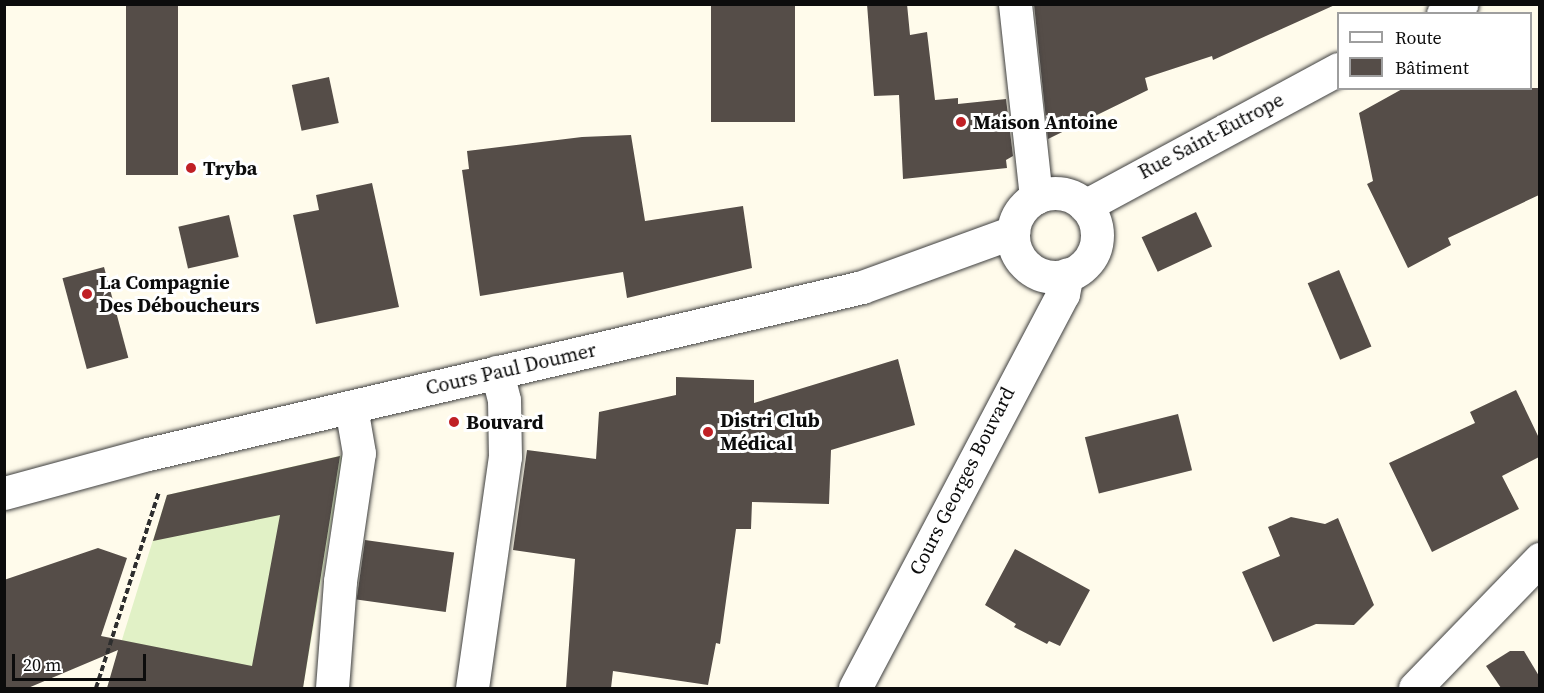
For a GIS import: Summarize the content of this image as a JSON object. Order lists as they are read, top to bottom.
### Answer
{
  "streets": {
    "street": ["Rue Saint-Eutrope", "Cours Paul Doumer", "Cours Georges Bouvard"]
  },
  "crossings": [
    ["Rue Saint-Eutrope", "Cours Paul Doumer"],
    ["Rue Saint-Eutrope", "Cours Georges Bouvard"],
    ["Cours Paul Doumer", "Cours Georges Bouvard"]
  ],
  "places": [
    "Maison Antoine",
    "Tryba",
    "La Compagnie Des Déboucheurs",
    "Bouvard",
    "Distri Club Médical"
  ],
  "legend": ["Route", "Bâtiment"],
  "scale_bar": "20 m"
}
